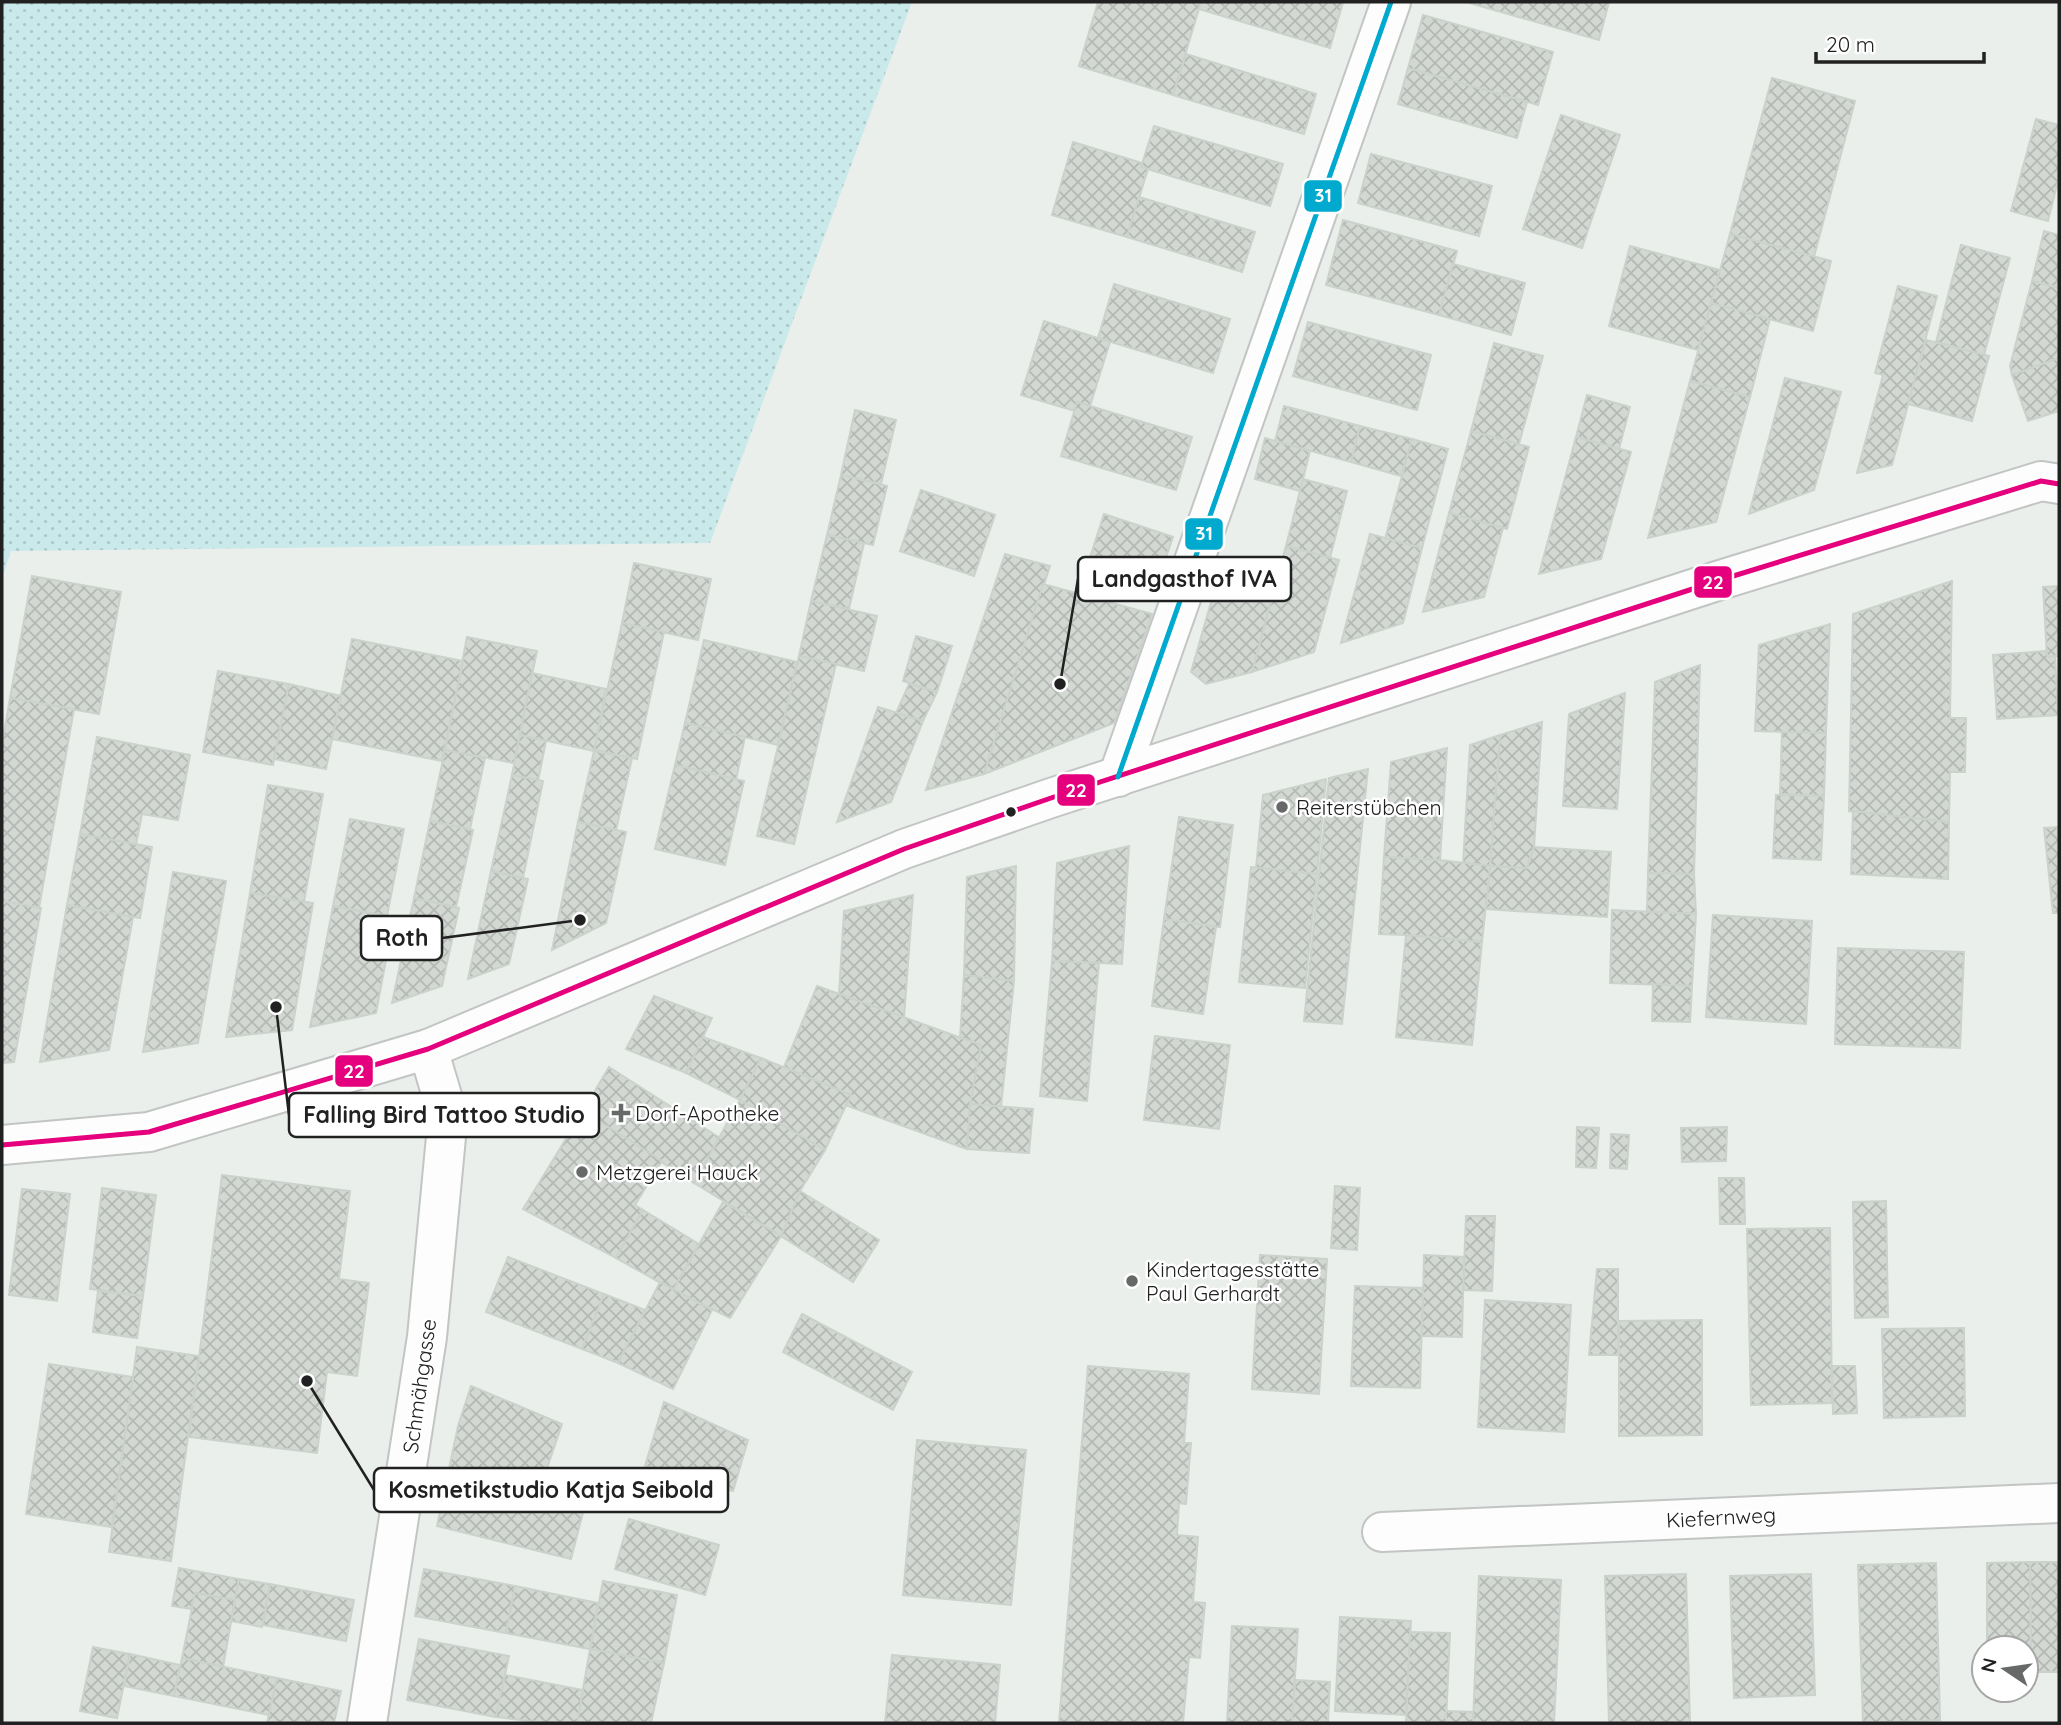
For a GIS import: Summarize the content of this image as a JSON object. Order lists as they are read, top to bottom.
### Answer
{
  "streets": {
    "street": ["Schmähgasse", "Kiefernweg"]
  },
  "places": {
    "other": [
      "Landgasthof IVA",
      "Reiterstübchen",
      "Roth",
      "Falling Bird Tattoo Studio",
      "Metzgerei Hauck",
      "Kindertagesstätte Paul Gerhardt",
      "Kosmetikstudio Katja Seibold"
    ],
    "health": ["Dorf-Apotheke"]
  },
  "lines": ["transit line 31", "transit line 22"],
  "scale_bar": "20 m",
  "north": "left"
}
